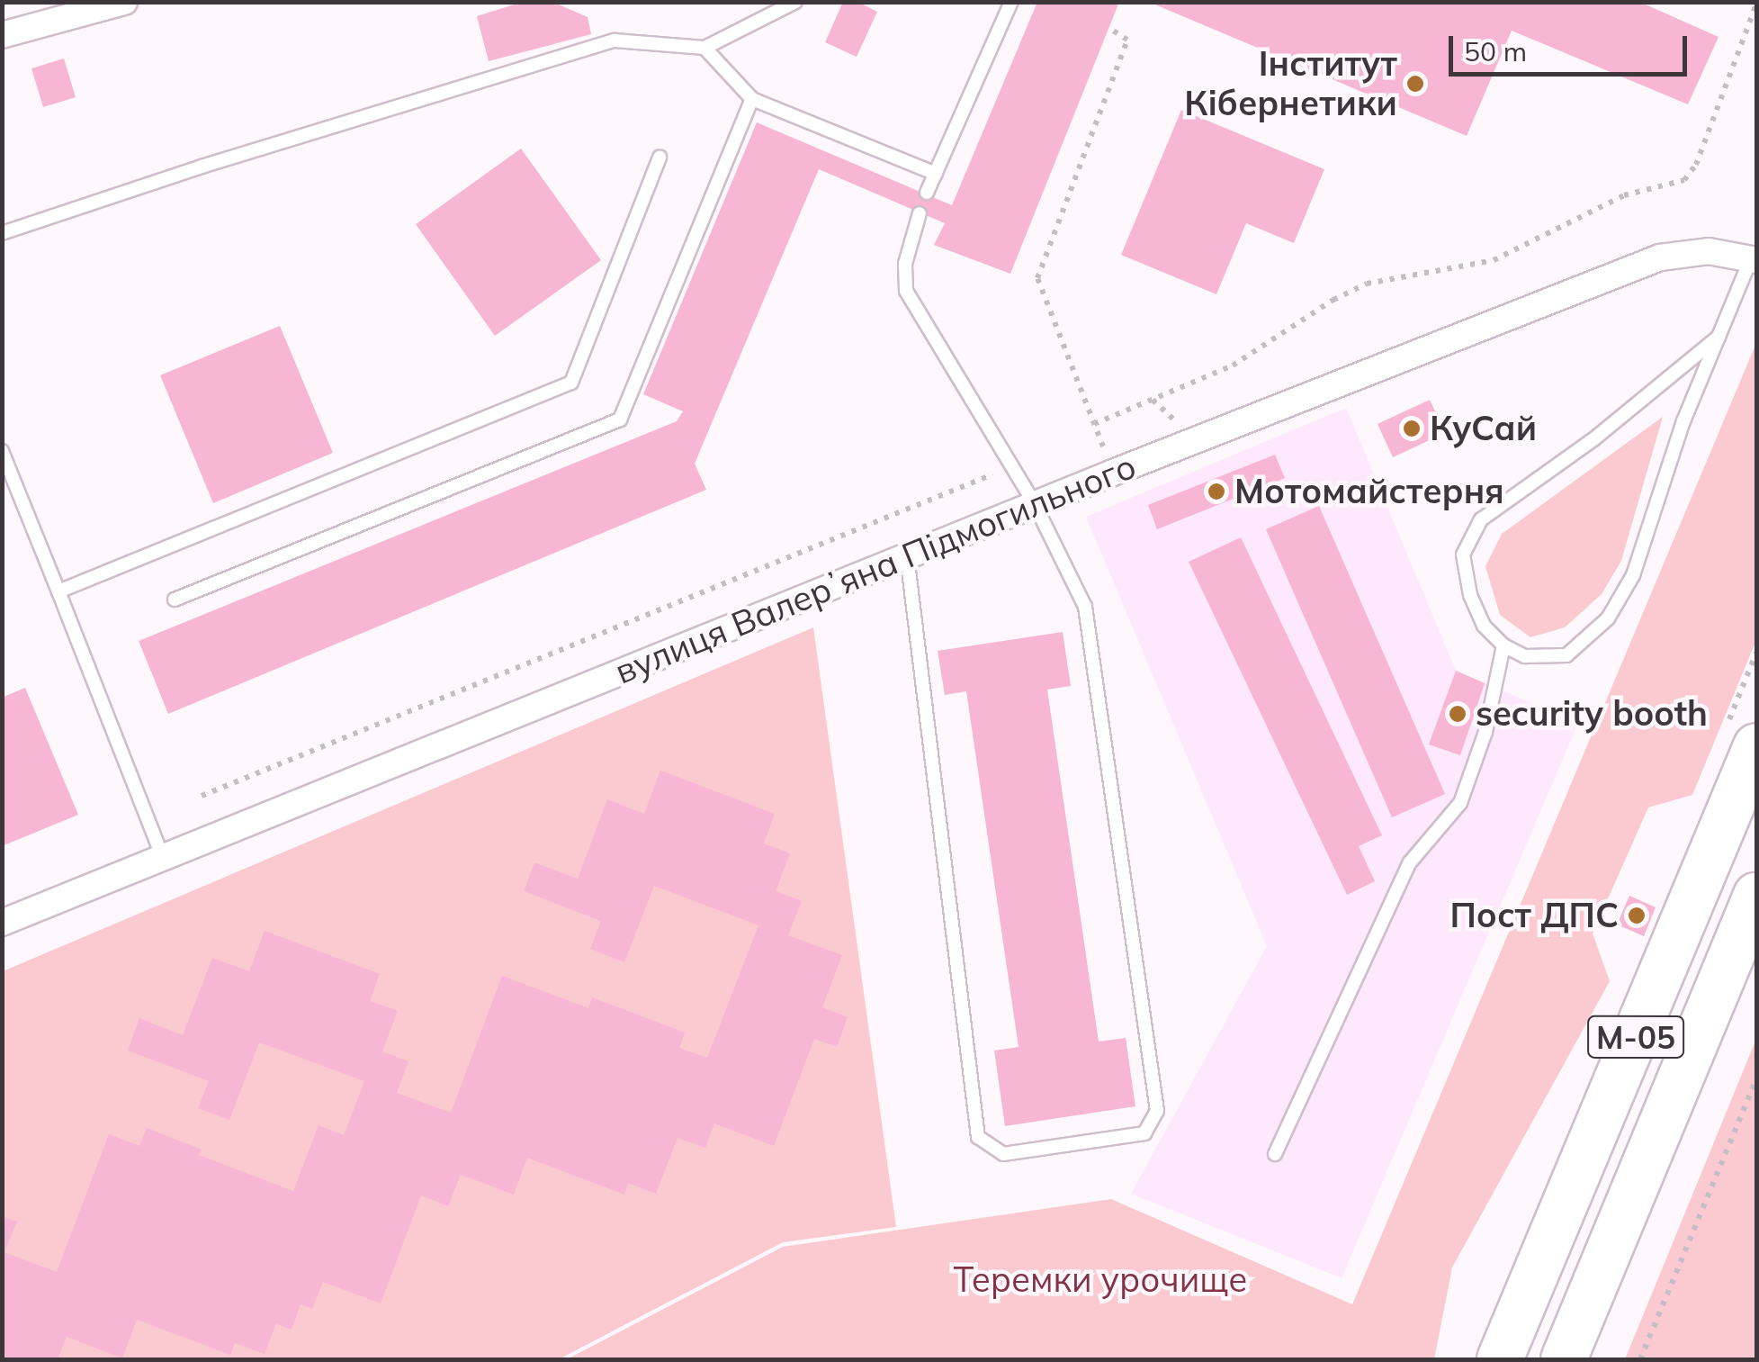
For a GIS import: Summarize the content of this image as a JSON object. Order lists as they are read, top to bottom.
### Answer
{
  "streets": {
    "highway": ["М-05"],
    "street": ["вулиця Валерʼяна Підмогильного"]
  },
  "parks": ["Теремки урочище"],
  "places": [
    "Інститут Кібернетики",
    "КуСай",
    "Мотомайстерня",
    "security booth",
    "Пост ДПС"
  ],
  "scale_bar": "50 m"
}
